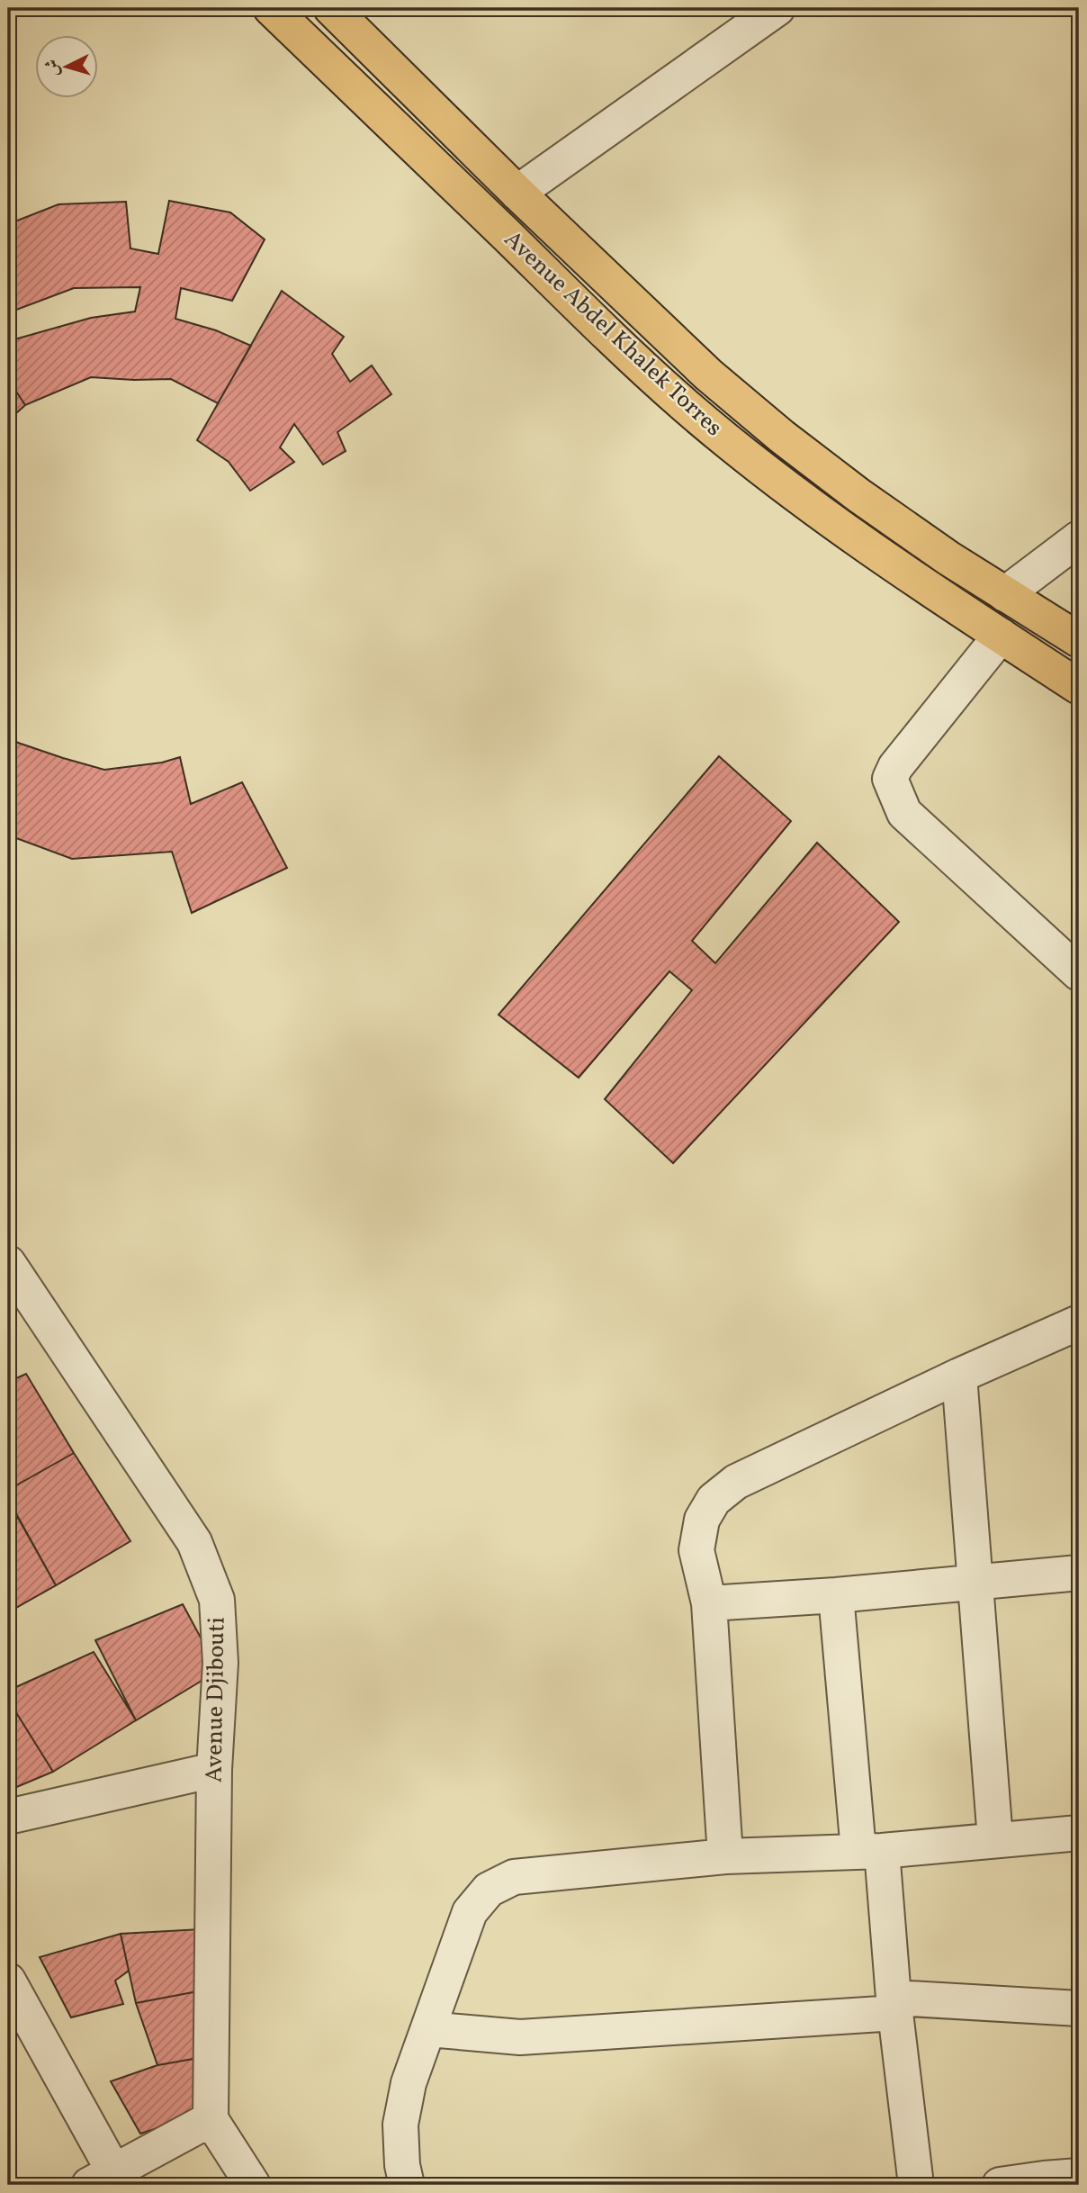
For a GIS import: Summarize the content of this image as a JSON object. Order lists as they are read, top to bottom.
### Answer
{
  "streets": {
    "main road": ["Avenue Abdel Khalek Torres"],
    "street": ["Avenue Djibouti"]
  },
  "north": "left"
}
